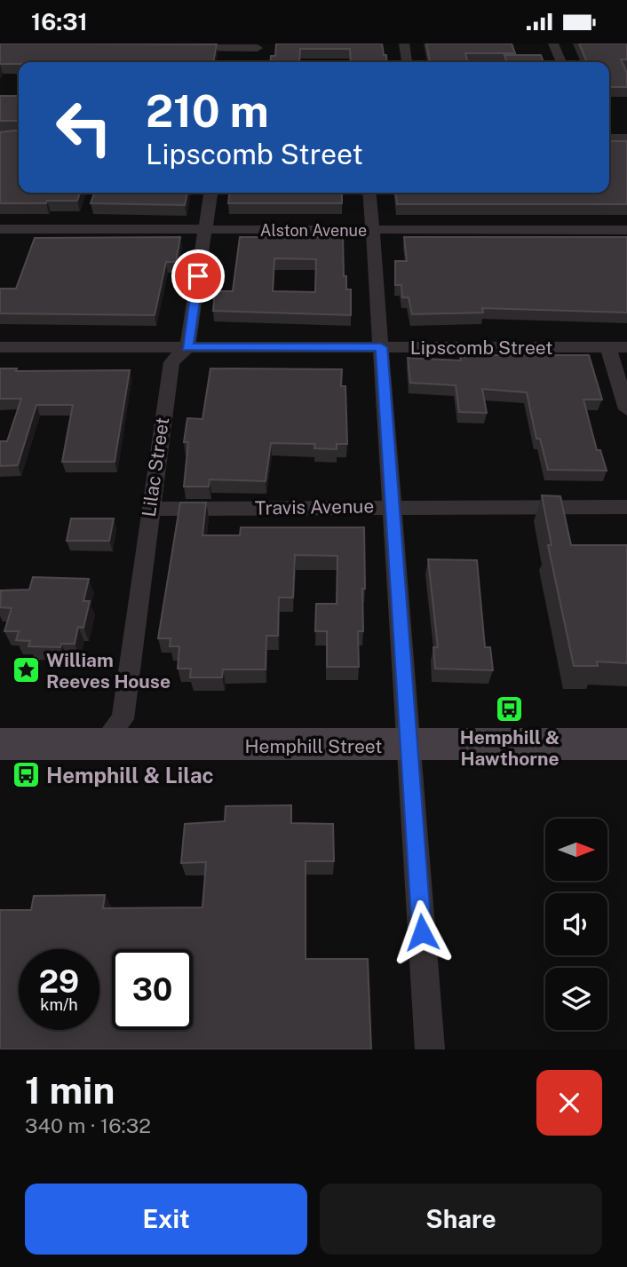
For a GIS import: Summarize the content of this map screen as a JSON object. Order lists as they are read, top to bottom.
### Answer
{
  "streets": {
    "main road": ["Hemphill Street"],
    "street": [
      "Alston Avenue",
      "Lipscomb Street",
      "Lilac Street",
      "Travis Avenue"
    ]
  },
  "crossings": [
    ["Alston Avenue", "Lilac Street"],
    ["Lipscomb Street", "Lilac Street"],
    ["Lilac Street", "Travis Avenue"],
    ["Lilac Street", "Hemphill Street"]
  ],
  "places": {
    "place": ["William Reeves House"],
    "bus stop": ["Hemphill & Hawthorne", "Hemphill & Lilac"]
  },
  "north": "right",
  "page": {
    "status": "16:31",
    "turn": ["210 m", "Lipscomb Street"],
    "speed": "29 km/h",
    "limit": "30",
    "heading": ["1 min", "340 m · 16:32"],
    "buttons": ["Exit", "Share"]
  }
}
